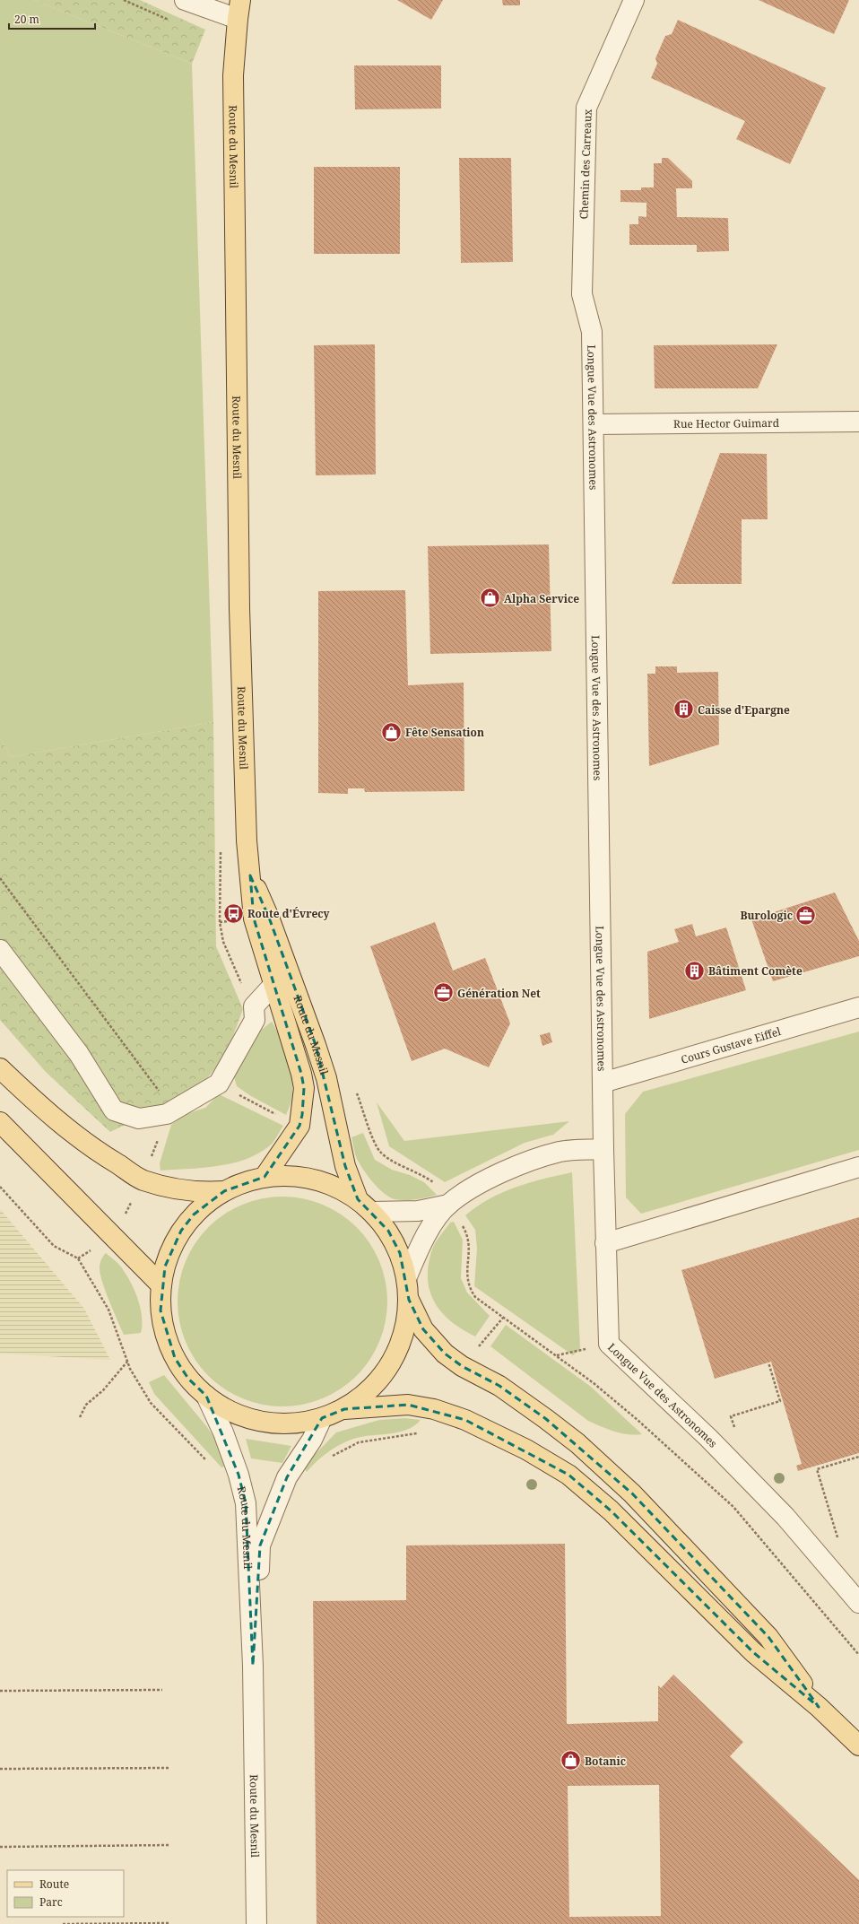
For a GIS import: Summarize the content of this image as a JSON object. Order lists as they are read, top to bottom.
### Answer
{
  "streets": {
    "main road": ["Route du Mesnil"],
    "street": [
      "Chemin des Carreaux",
      "Longue Vue des Astronomes",
      "Rue Hector Guimard",
      "Cours Gustave Eiffel"
    ]
  },
  "crossings": [
    ["Chemin des Carreaux", "Longue Vue des Astronomes"],
    ["Longue Vue des Astronomes", "Rue Hector Guimard"],
    ["Longue Vue des Astronomes", "Cours Gustave Eiffel"]
  ],
  "places": {
    "shop": ["Alpha Service", "Fête Sensation", "Botanic"],
    "building": ["Caisse d'Epargne", "Bâtiment Comète"],
    "bus stop": ["Route d'Évrecy"],
    "office": ["Burologic", "Génération Net"]
  },
  "legend": ["Route", "Parc"],
  "scale_bar": "20 m"
}
